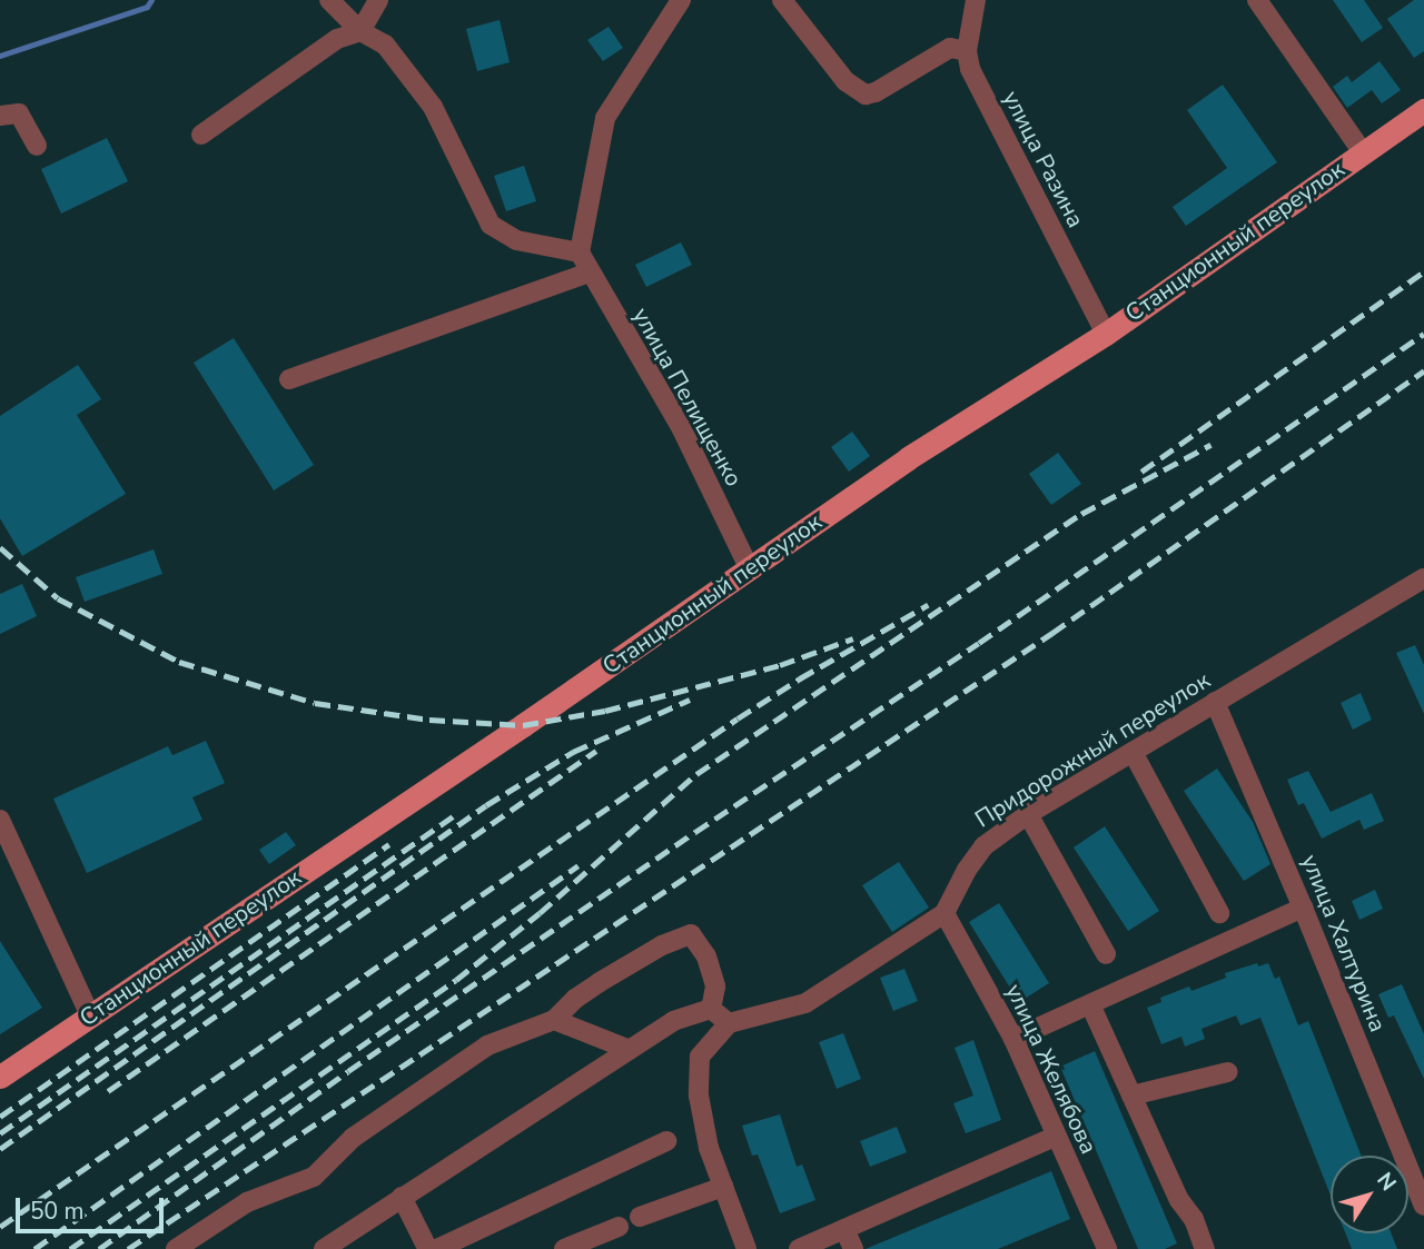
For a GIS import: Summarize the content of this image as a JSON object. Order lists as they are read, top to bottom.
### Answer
{
  "streets": {
    "main road": ["Станционный переулок"],
    "street": [
      "улица Разина",
      "улица Пелищенко",
      "Придорожный переулок",
      "улица Халтурина",
      "улица Желябова"
    ]
  },
  "crossings": [
    ["улица Разина", "Станционный переулок"],
    ["Станционный переулок", "улица Пелищенко"],
    ["Придорожный переулок", "улица Халтурина"],
    ["Придорожный переулок", "улица Желябова"]
  ],
  "scale_bar": "50 m",
  "north": "top right"
}
